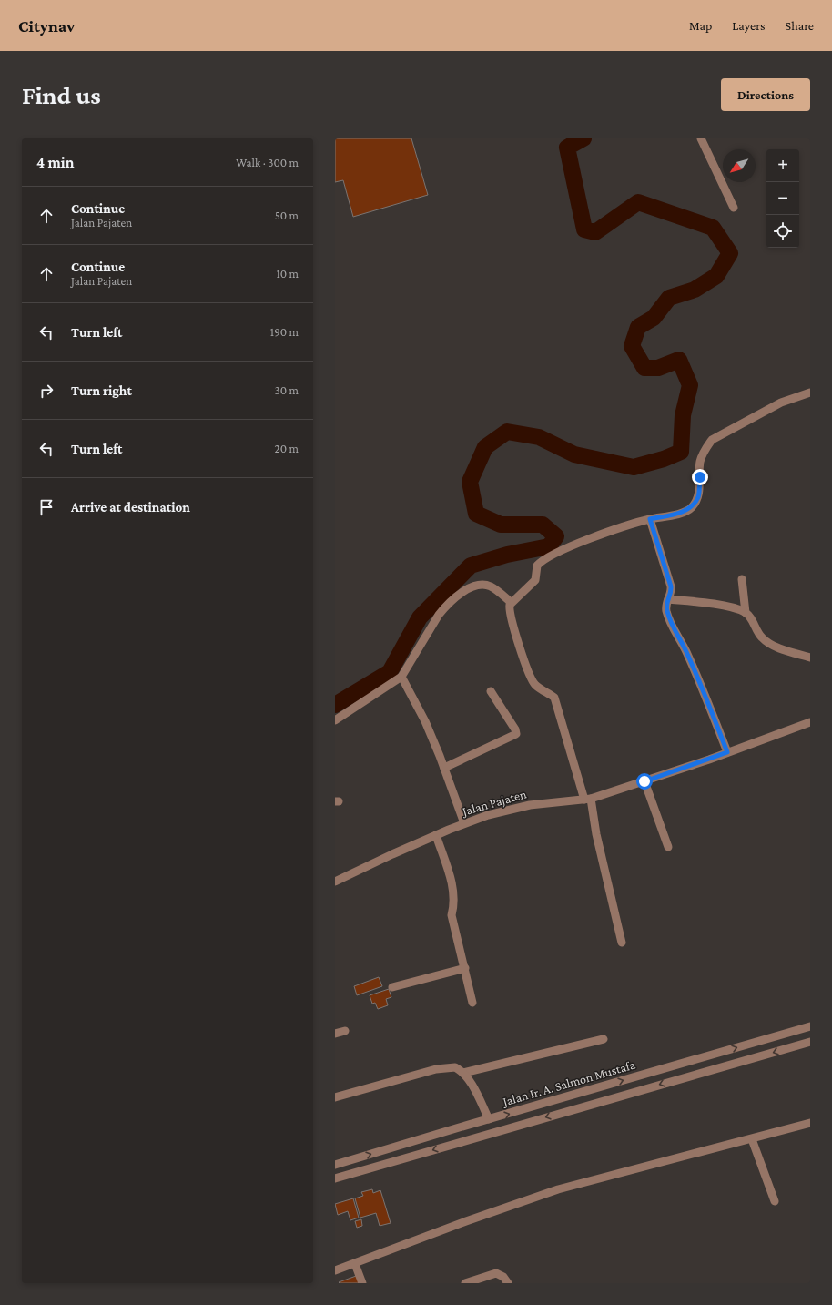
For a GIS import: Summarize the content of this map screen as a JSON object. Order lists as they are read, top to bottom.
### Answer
{
  "streets": {
    "street": ["Jalan Pajaten", "Jalan Ir. A. Salmon Mustafa"]
  },
  "north": "bottom left",
  "page": {
    "header": "Citynav",
    "nav": ["Map", "Layers", "Share"],
    "buttons": "Directions",
    "title": "Find us",
    "heading": ["4 min", "Walk · 300 m"],
    "map_buttons": ["+", "−"],
    "list": [
      ["Continue", "Jalan Pajaten", "50 m"],
      ["Continue", "Jalan Pajaten", "10 m"],
      ["Turn left", "190 m"],
      ["Turn right", "30 m"],
      ["Turn left", "20 m"],
      "Arrive at destination"
    ]
  }
}
